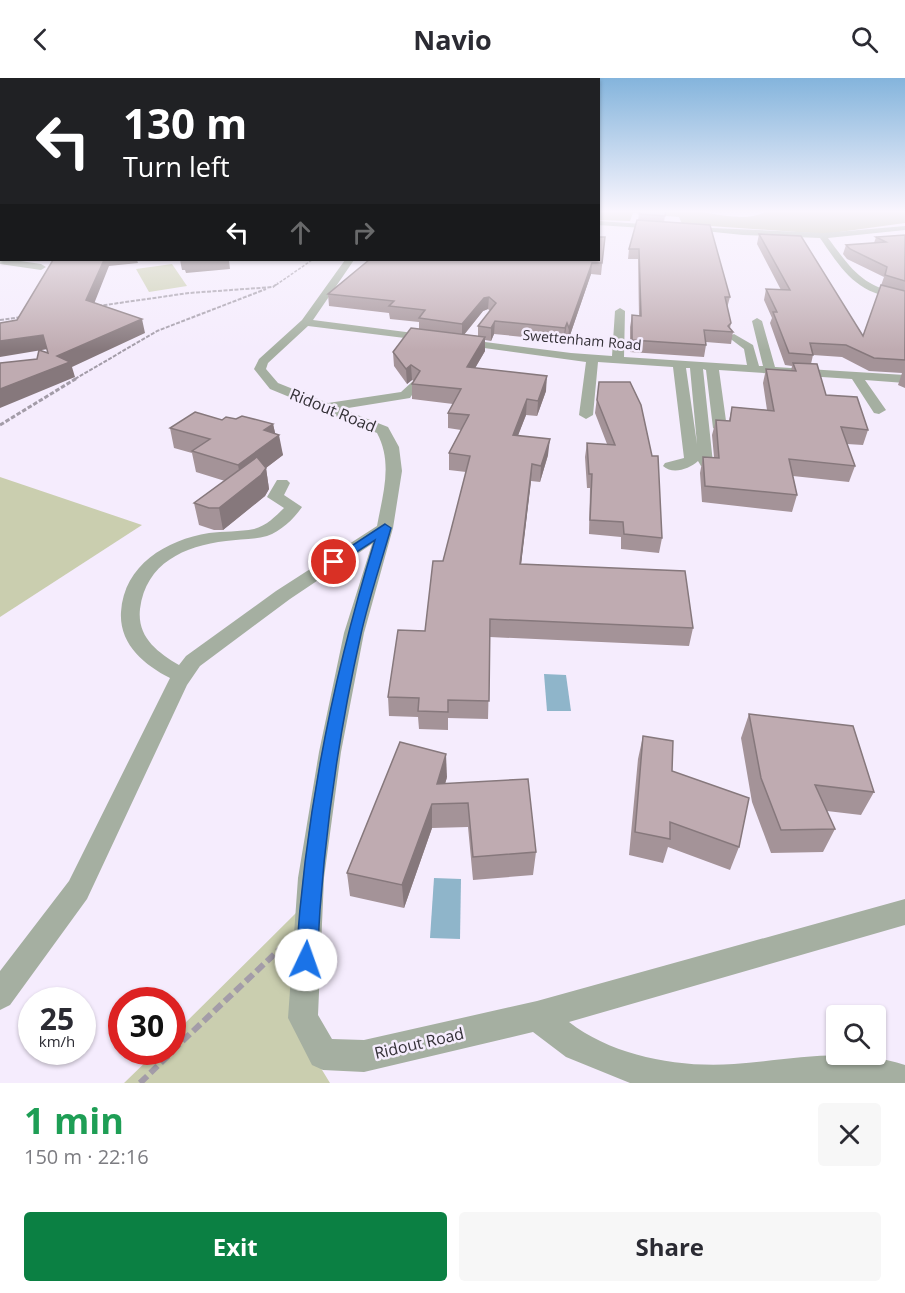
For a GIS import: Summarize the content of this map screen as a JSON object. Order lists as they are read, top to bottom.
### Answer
{
  "streets": {
    "street": ["Swettenham Road", "Ridout Road"]
  },
  "crossings": [
    ["Swettenham Road", "Ridout Road"]
  ],
  "page": {
    "header": "Navio",
    "turn": ["130 m", "Turn left"],
    "speed": "25 km/h",
    "limit": "30",
    "heading": ["1 min", "150 m · 22:16"],
    "buttons": ["Exit", "Share"]
  }
}
